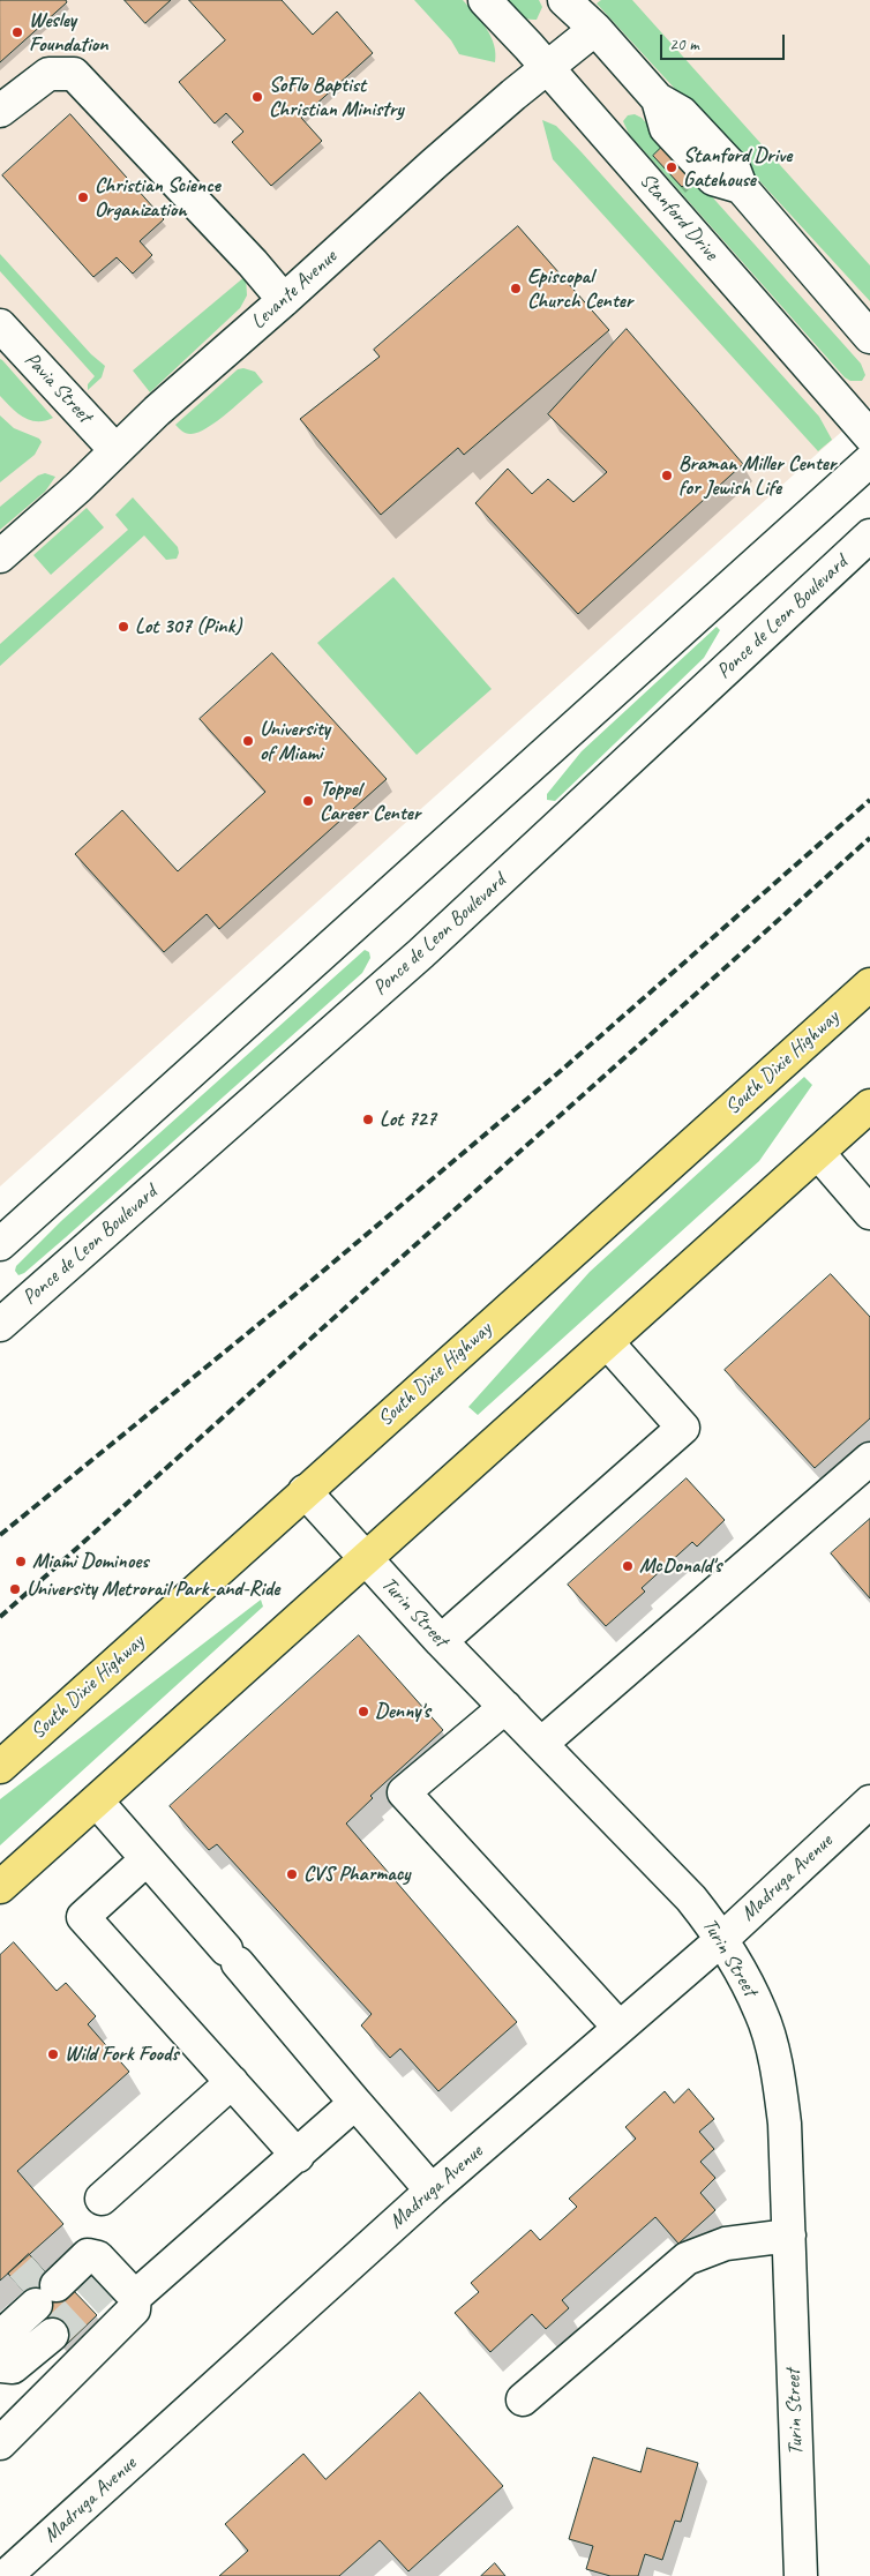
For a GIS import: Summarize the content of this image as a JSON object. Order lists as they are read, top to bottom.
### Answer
{
  "streets": {
    "highway": ["South Dixie Highway"],
    "street": [
      "Stanford Drive",
      "Levante Avenue",
      "Pavia Street",
      "Ponce de Leon Boulevard",
      "Turin Street",
      "Madruga Avenue"
    ]
  },
  "crossings": [
    ["Stanford Drive", "Levante Avenue"],
    ["Levante Avenue", "Pavia Street"],
    ["South Dixie Highway", "Turin Street"],
    ["Turin Street", "Madruga Avenue"]
  ],
  "places": [
    "Wesley Foundation",
    "SoFlo Baptist Christian Ministry",
    "Stanford Drive Gatehouse",
    "Christian Science Organization",
    "Episcopal Church Center",
    "Braman Miller Center for Jewish Life",
    "Lot 307 (Pink)",
    "University of Miami",
    "Toppel Career Center",
    "Lot 727",
    "Miami Dominoes",
    "McDonald's",
    "University Metrorail Park-and-Ride",
    "Denny's",
    "CVS Pharmacy",
    "Wild Fork Foods"
  ],
  "scale_bar": "20 m"
}
